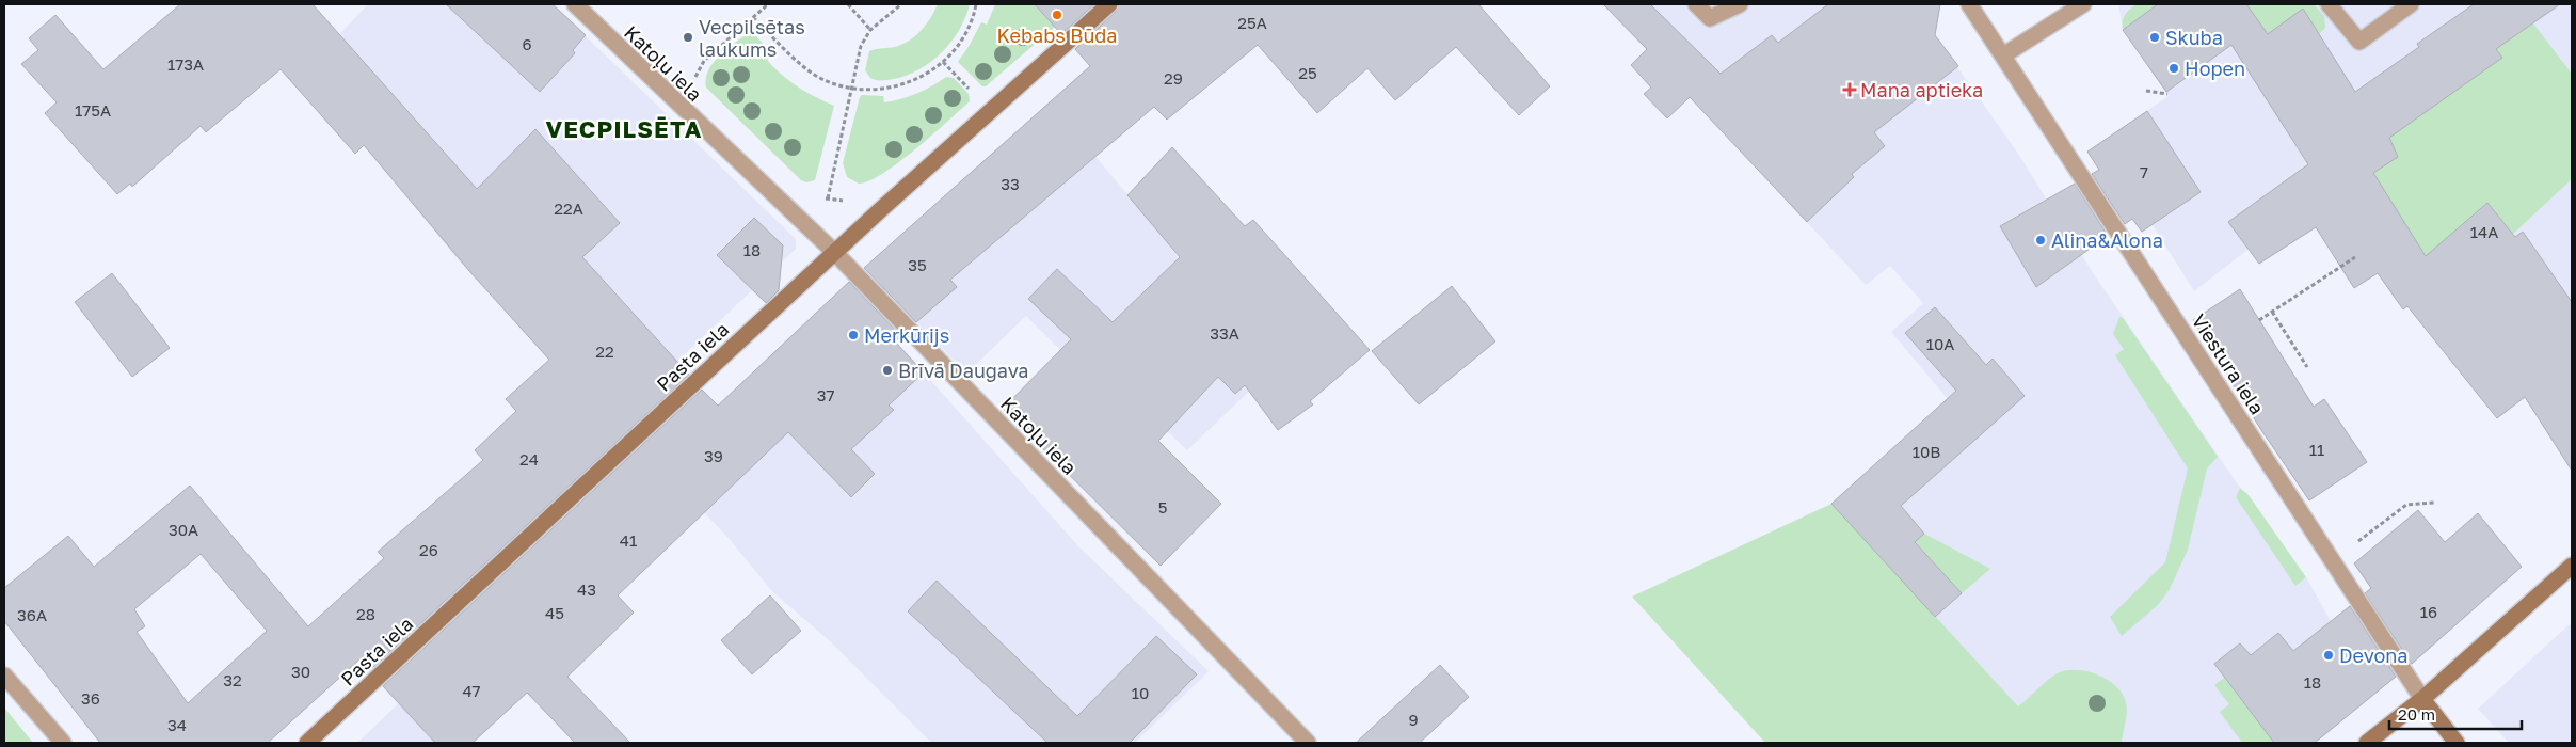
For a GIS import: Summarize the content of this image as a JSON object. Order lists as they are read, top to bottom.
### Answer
{
  "streets": {
    "main road": ["Pasta iela", "Viestura iela"],
    "street": ["Katoļu iela"]
  },
  "crossings": [
    ["Katoļu iela", "Pasta iela"]
  ],
  "districts": ["VECPILSĒTA"],
  "places": {
    "other": [
      "Kebabs Būda",
      "Vecpilsētas laukums",
      "Skuba",
      "Hopen",
      "Alina&Alona",
      "Merkūrijs",
      "Brīvā Daugava",
      "Devona"
    ],
    "health": ["Mana aptieka"]
  },
  "house_numbers": [
    "25A",
    "6",
    "173A",
    "25",
    "29",
    "175A",
    "7",
    "33",
    "22A",
    "14A",
    "18",
    "35",
    "33A",
    "10A",
    "22",
    "37",
    "11",
    "10B",
    "39",
    "24",
    "5",
    "30A",
    "41",
    "26",
    "43",
    "16",
    "45",
    "28",
    "36A",
    "30",
    "32",
    "18",
    "47",
    "10",
    "36",
    "9",
    "34"
  ],
  "scale_bar": "20 m"
}
